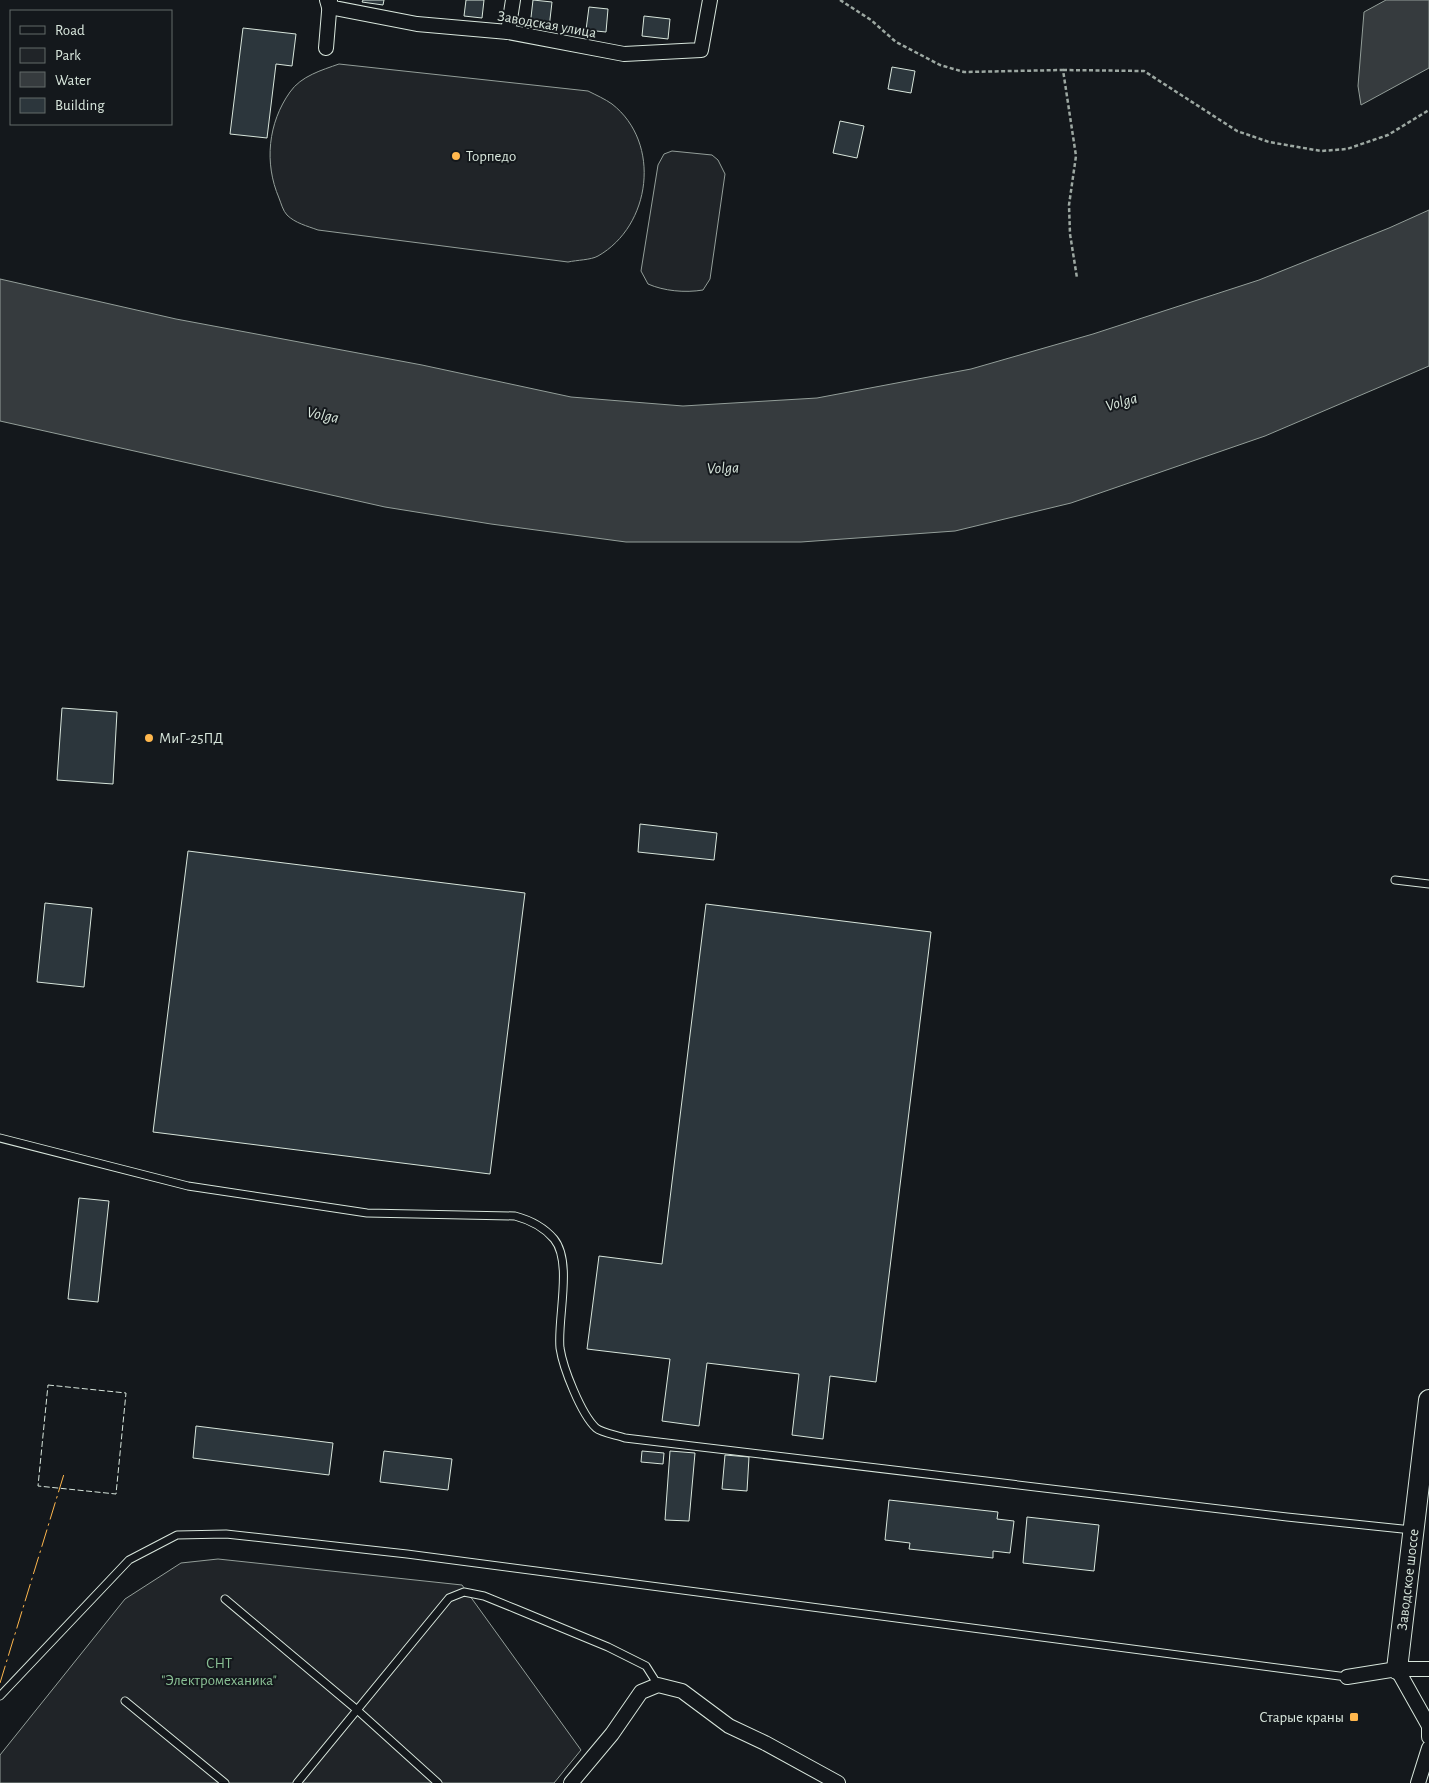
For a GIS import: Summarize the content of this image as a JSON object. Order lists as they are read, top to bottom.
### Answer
{
  "streets": {
    "street": ["Заводская улица", "Заводское шоссе"]
  },
  "water": ["Volga"],
  "parks": ["СНТ \"Электромеханика\""],
  "places": {
    "other": ["Торпедо", "МиГ-25ПД"],
    "transit": ["Старые краны"]
  },
  "legend": [
    "Road",
    "Park",
    "Water",
    "Building"
  ]
}
